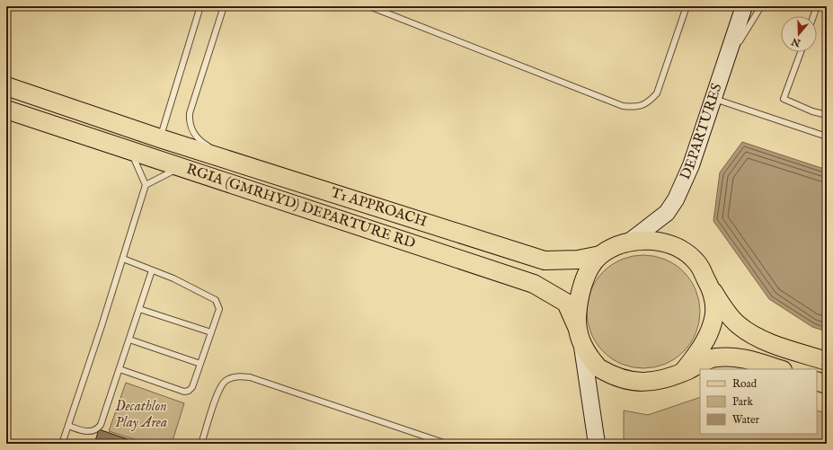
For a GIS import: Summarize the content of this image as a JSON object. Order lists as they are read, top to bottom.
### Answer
{
  "streets": {
    "main road": ["RGIA (GMRHYD) DEPARTURE RD", "T1 APPROACH"],
    "street": ["DEPARTURES"]
  },
  "crossings": [
    ["DEPARTURES", "T1 APPROACH"]
  ],
  "parks": ["Decathlon Play Area"],
  "legend": ["Road", "Park", "Water"],
  "north": "bottom"
}
